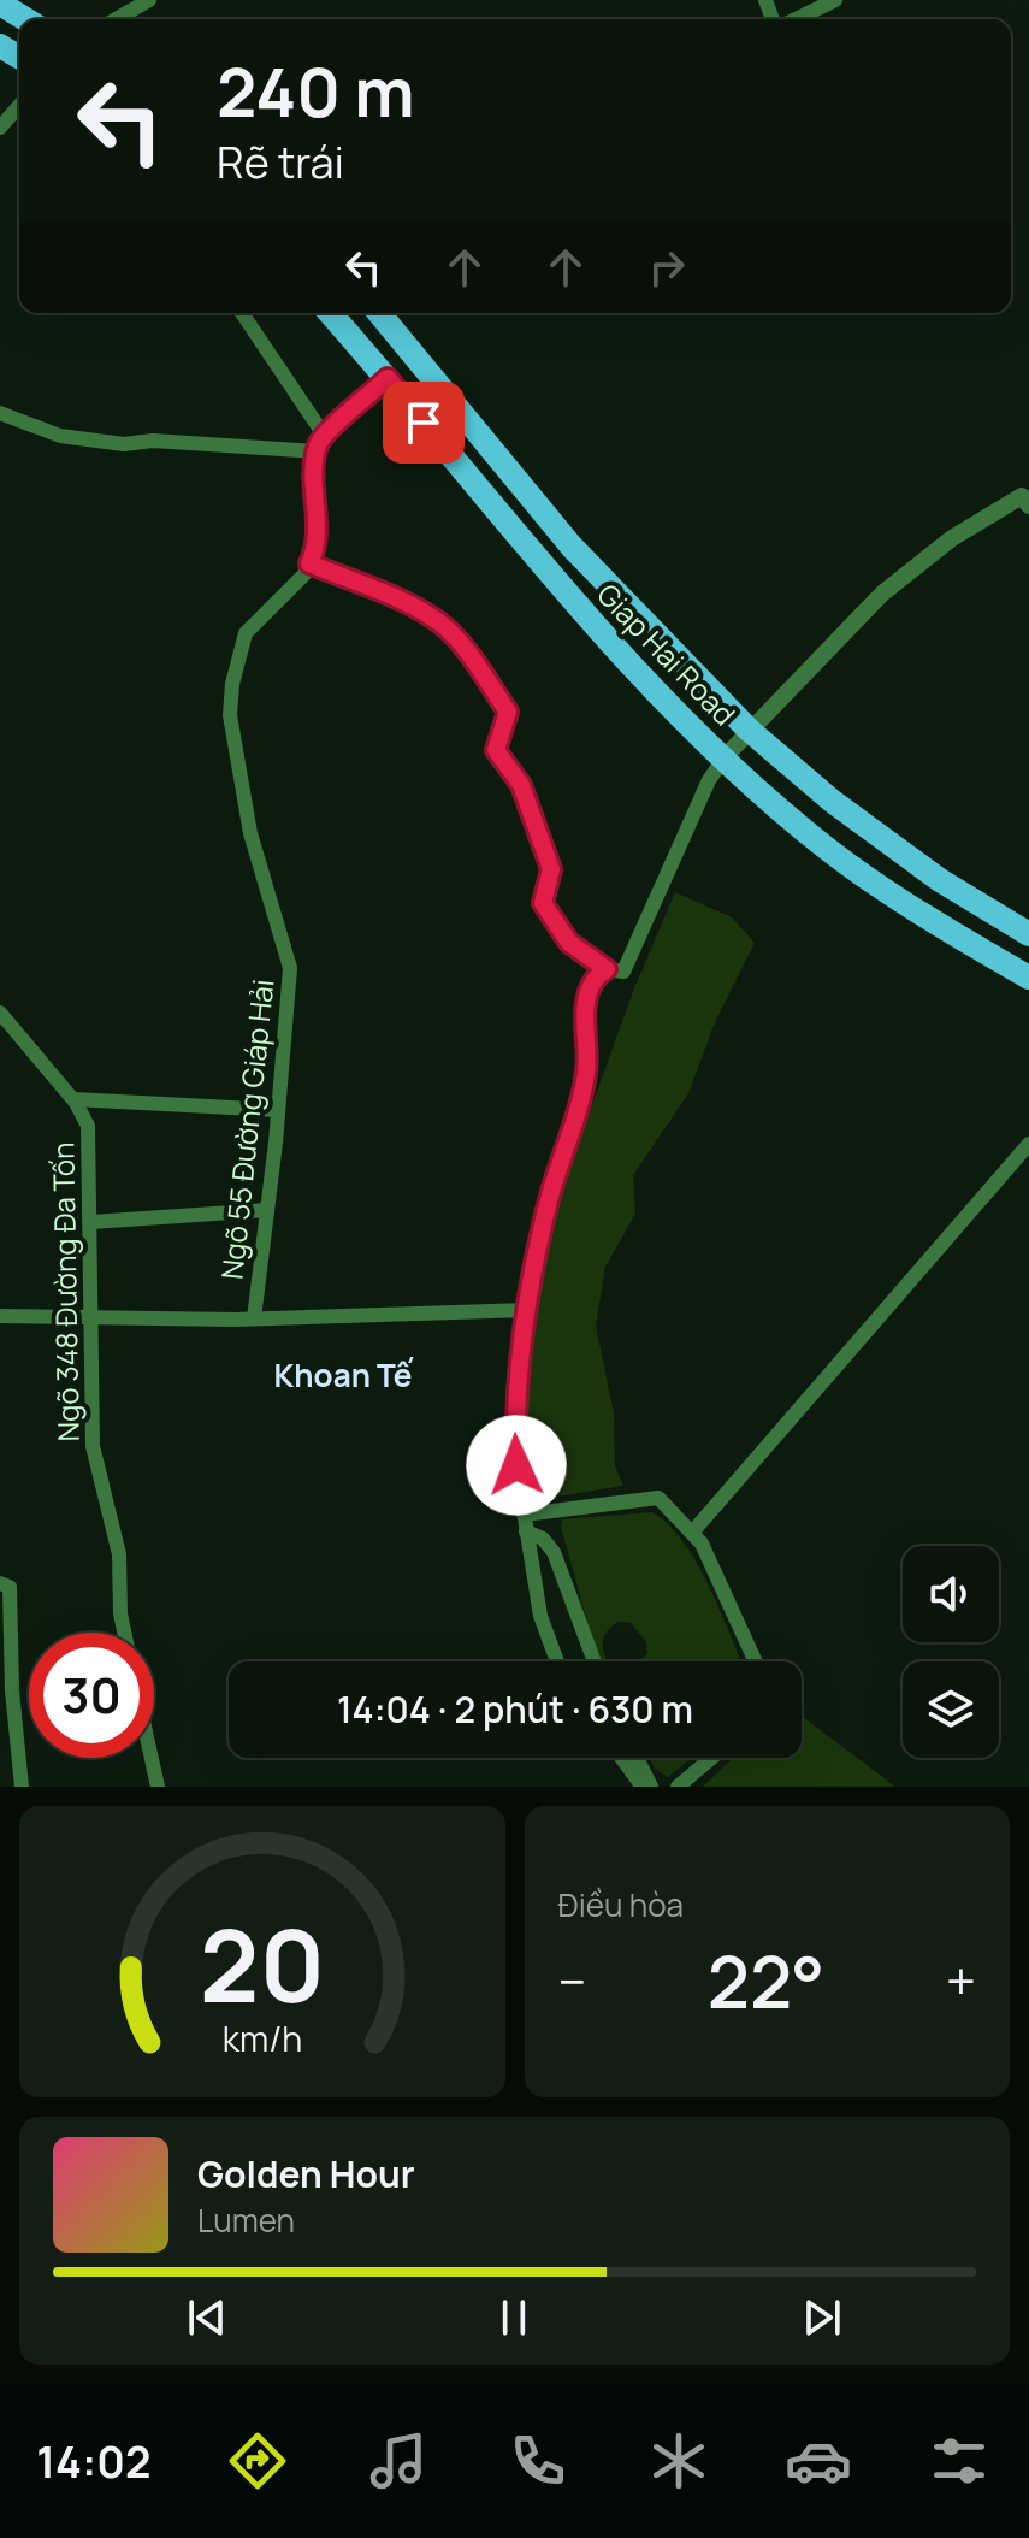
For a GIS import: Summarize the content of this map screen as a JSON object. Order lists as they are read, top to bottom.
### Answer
{
  "streets": {
    "highway": ["Giap Hai Road"],
    "street": ["Ngõ 55 Đường Giáp Hải", "Ngõ 348 Đường Đa Tốn"]
  },
  "districts": ["Khoan Tế"],
  "page": {
    "turn": ["240 m", "Rẽ trái"],
    "limit": "30",
    "trip": "14:04 · 2 phút · 630 m",
    "tile": "Điều hòa",
    "heat": ["−", "22°", "+"],
    "song": ["Golden Hour", "Lumen"],
    "tabs": "14:02",
    "gauge": ["20", "km/h"]
  }
}
